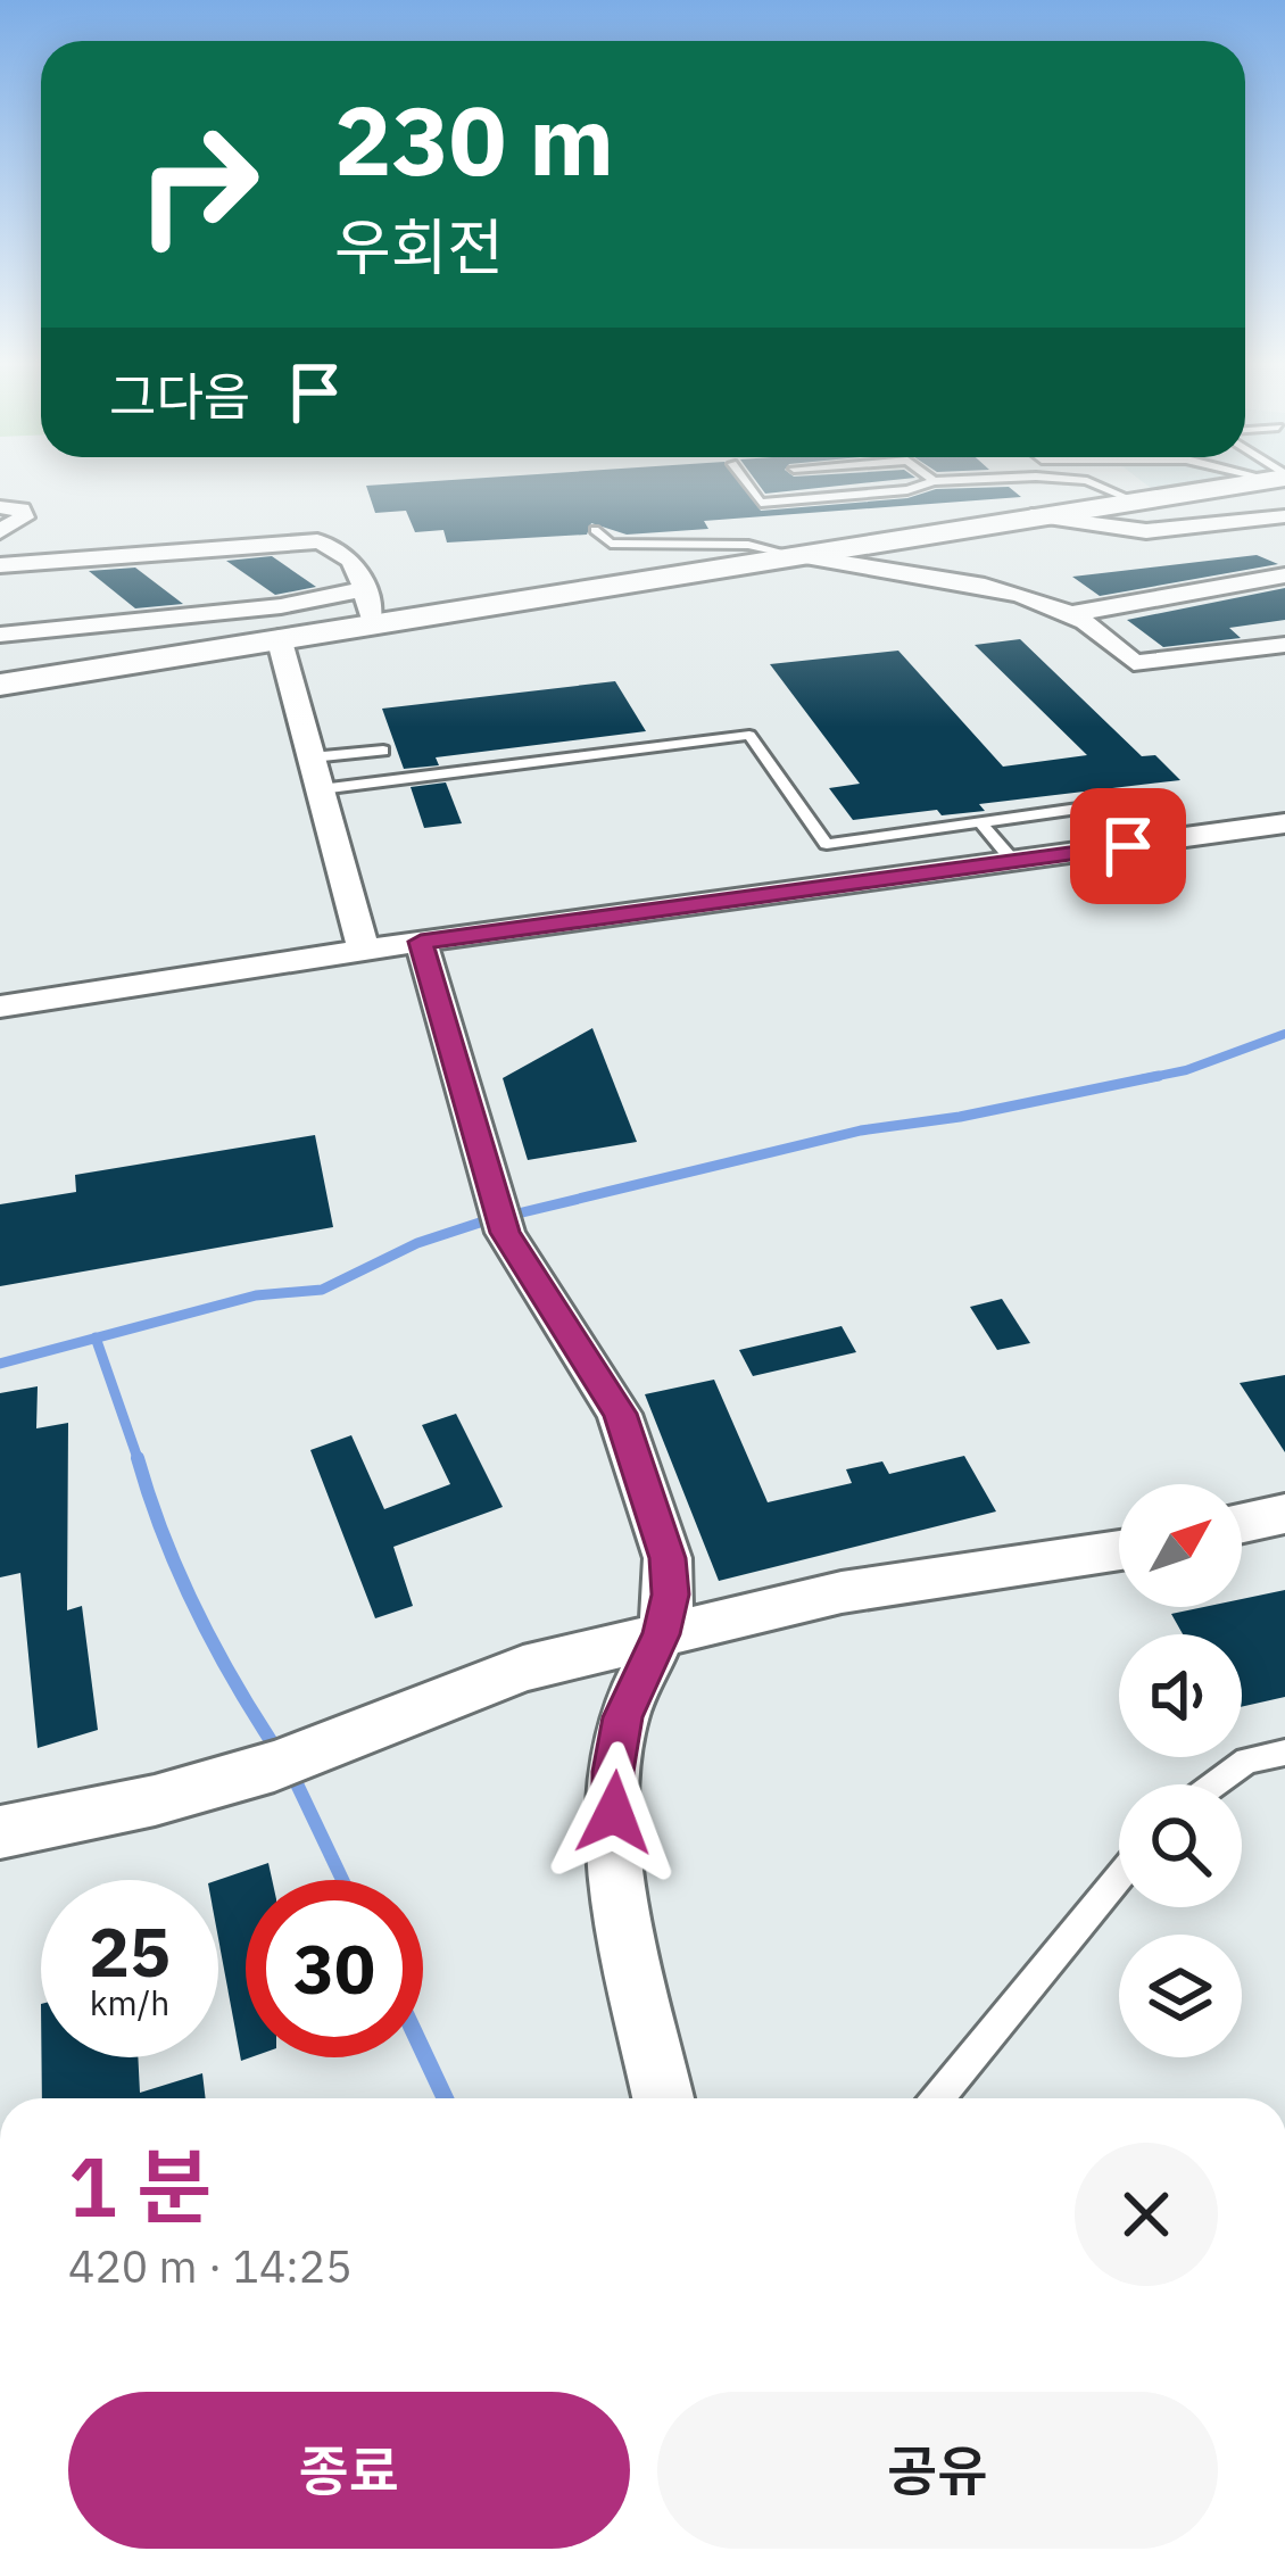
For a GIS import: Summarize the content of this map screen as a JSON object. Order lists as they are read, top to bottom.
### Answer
{
  "north": "top right",
  "page": {
    "turn": ["230 m", "우회전"],
    "then": "그다음",
    "speed": "25 km/h",
    "limit": "30",
    "heading": ["1 분", "420 m · 14:25"],
    "buttons": ["종료", "공유"]
  }
}
